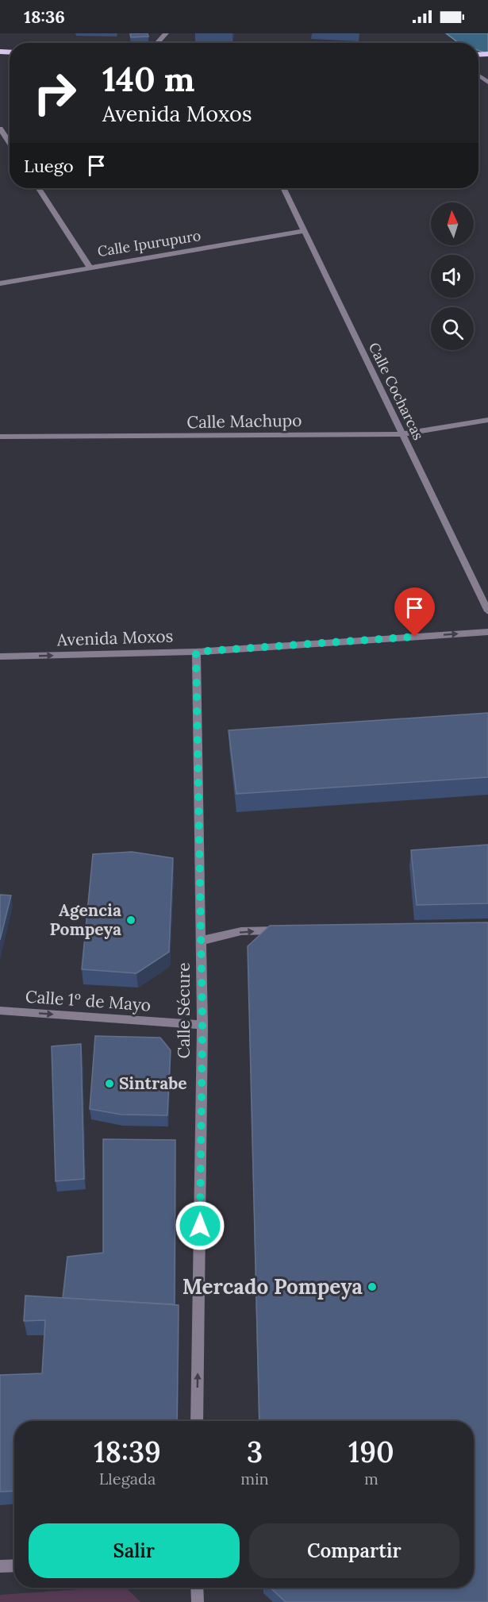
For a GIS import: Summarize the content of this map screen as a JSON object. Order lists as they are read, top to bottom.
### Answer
{
  "streets": {
    "street": [
      "Calle Ipurupuro",
      "Calle Cocharcas",
      "Calle Machupo",
      "Avenida Moxos",
      "Calle 1º de Mayo",
      "Calle Sécure"
    ]
  },
  "crossings": [
    ["Calle Ipurupuro", "Calle Cocharcas"],
    ["Calle Cocharcas", "Calle Machupo"],
    ["Avenida Moxos", "Calle Sécure"],
    ["Calle 1º de Mayo", "Calle Sécure"]
  ],
  "one_way": ["Avenida Moxos", "Calle 1º de Mayo", "Calle Sécure"],
  "places": ["Agencia Pompeya", "Sintrabe", "Mercado Pompeya"],
  "north": "top",
  "page": {
    "status": "18:36",
    "turn": ["140 m", "Avenida Moxos"],
    "then": "Luego",
    "eta": [
      "18:39",
      "Llegada",
      "3",
      "min",
      "190",
      "m"
    ],
    "buttons": ["Salir", "Compartir"]
  }
}
